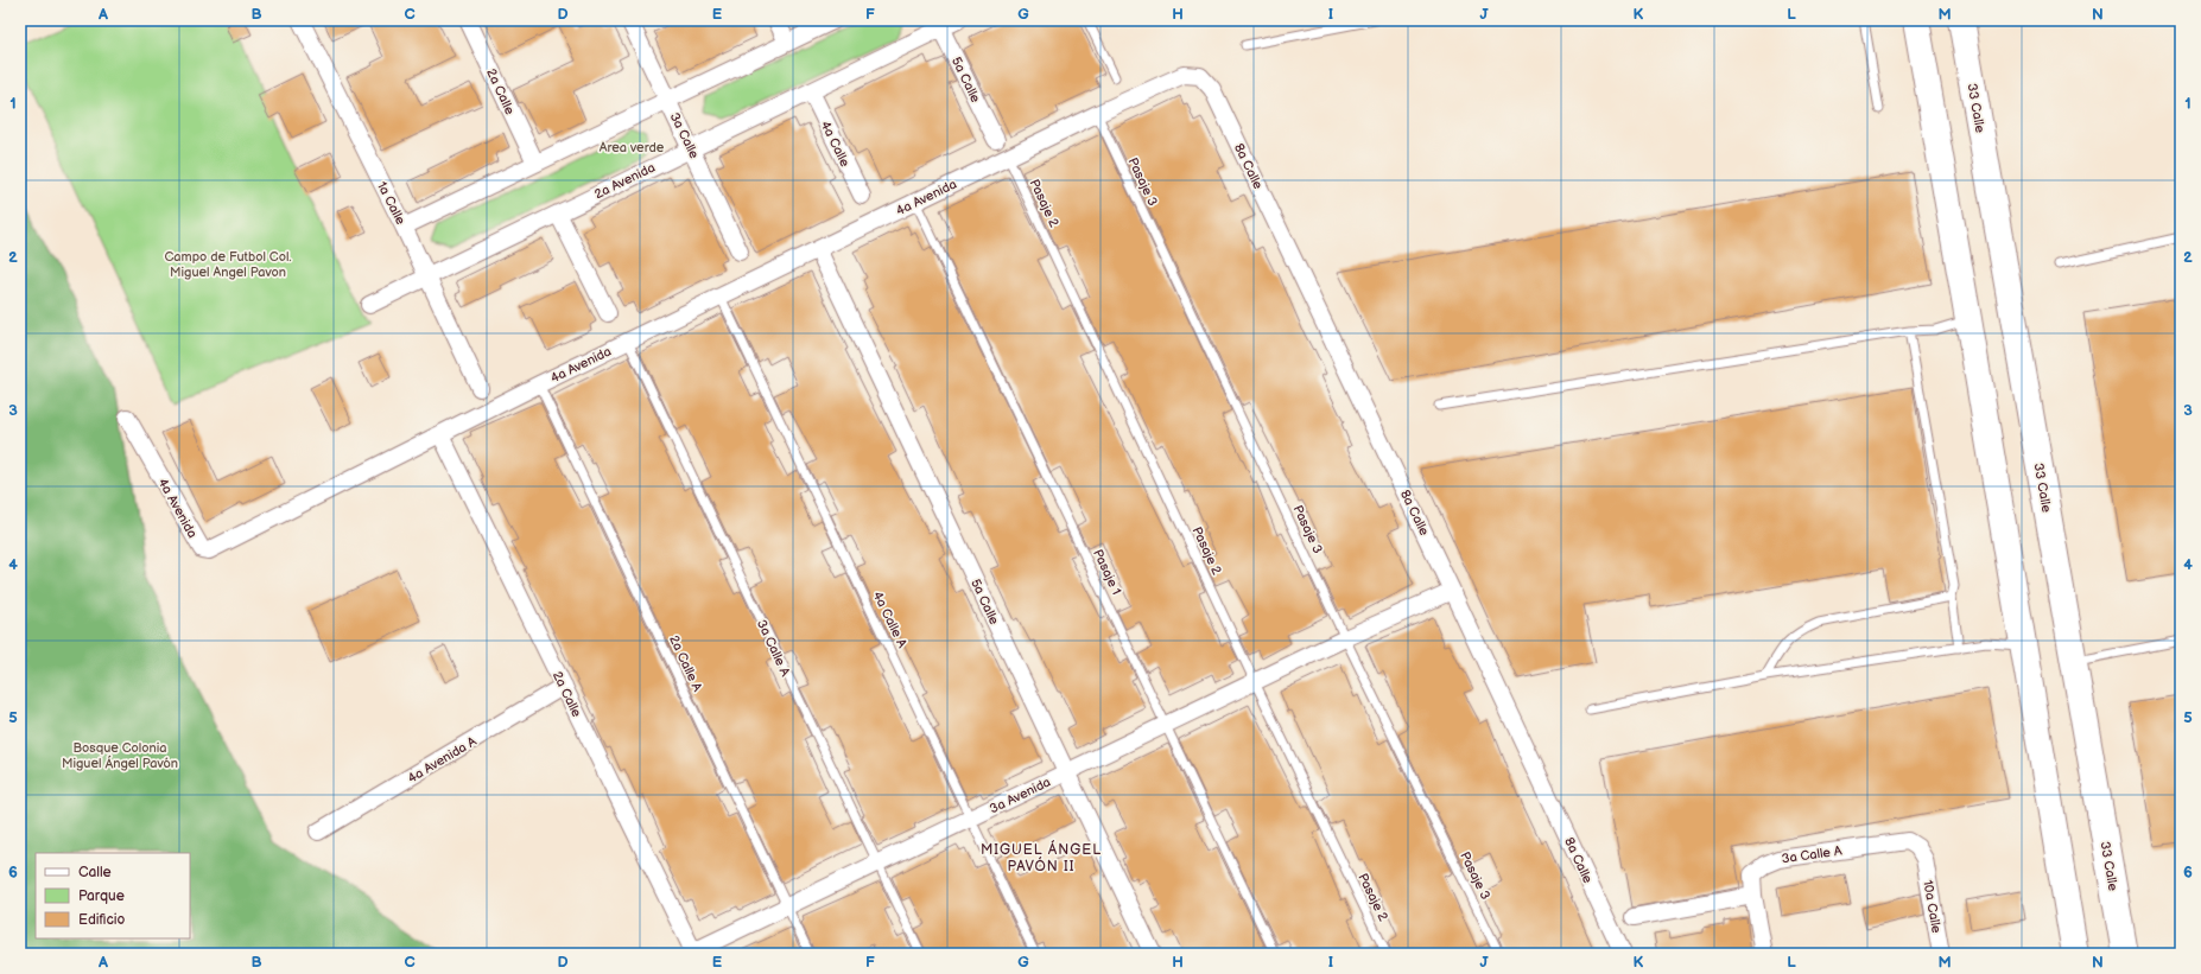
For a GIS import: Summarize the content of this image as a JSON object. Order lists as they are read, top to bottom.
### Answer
{
  "streets": {
    "main road": ["33 Calle"],
    "street": [
      "5a Calle",
      "2a Calle",
      "3a Calle",
      "4a Calle",
      "8a Calle",
      "2a Avenida",
      "4a Avenida",
      "1a Calle",
      "3a Calle A",
      "4a Avenida A",
      "3a Avenida",
      "10a Calle"
    ],
    "lane": [
      "Pasaje 3",
      "Pasaje 2",
      "Pasaje 1",
      "4a Calle A",
      "2a Calle A"
    ]
  },
  "crossings": [
    ["5a Calle", "2a Avenida"],
    ["5a Calle", "4a Avenida"],
    ["5a Calle", "3a Avenida"],
    ["2a Calle", "4a Avenida"],
    ["2a Calle", "4a Avenida A"],
    ["2a Calle", "3a Avenida"],
    ["3a Calle", "2a Avenida"],
    ["4a Calle", "2a Avenida"],
    ["8a Calle", "4a Avenida"],
    ["8a Calle", "3a Avenida"],
    ["2a Avenida", "1a Calle"],
    ["Pasaje 3", "4a Avenida"],
    ["Pasaje 3", "3a Avenida"],
    ["4a Avenida", "Pasaje 2"],
    ["4a Avenida", "Pasaje 1"],
    ["4a Avenida", "4a Calle A"],
    ["4a Avenida", "3a Calle A"],
    ["4a Avenida", "2a Calle A"],
    ["Pasaje 2", "3a Avenida"],
    ["Pasaje 1", "3a Avenida"],
    ["4a Calle A", "3a Avenida"],
    ["3a Calle A", "3a Avenida"],
    ["3a Calle A", "10a Calle"],
    ["2a Calle A", "3a Avenida"]
  ],
  "districts": ["MIGUEL ÁNGEL PAVÓN II"],
  "parks": ["Area verde", "Campo de Futbol Col. Miguel Angel Pavon", "Bosque Colonia Miguel Ángel Pavón"],
  "legend": ["Calle", "Parque", "Edificio"],
  "grid": {
    "columns": [
      "A",
      "B",
      "C",
      "D",
      "E",
      "F",
      "G",
      "H",
      "I",
      "J",
      "K",
      "L",
      "M",
      "N"
    ],
    "rows": [
      "1",
      "2",
      "3",
      "4",
      "5",
      "6"
    ]
  }
}
